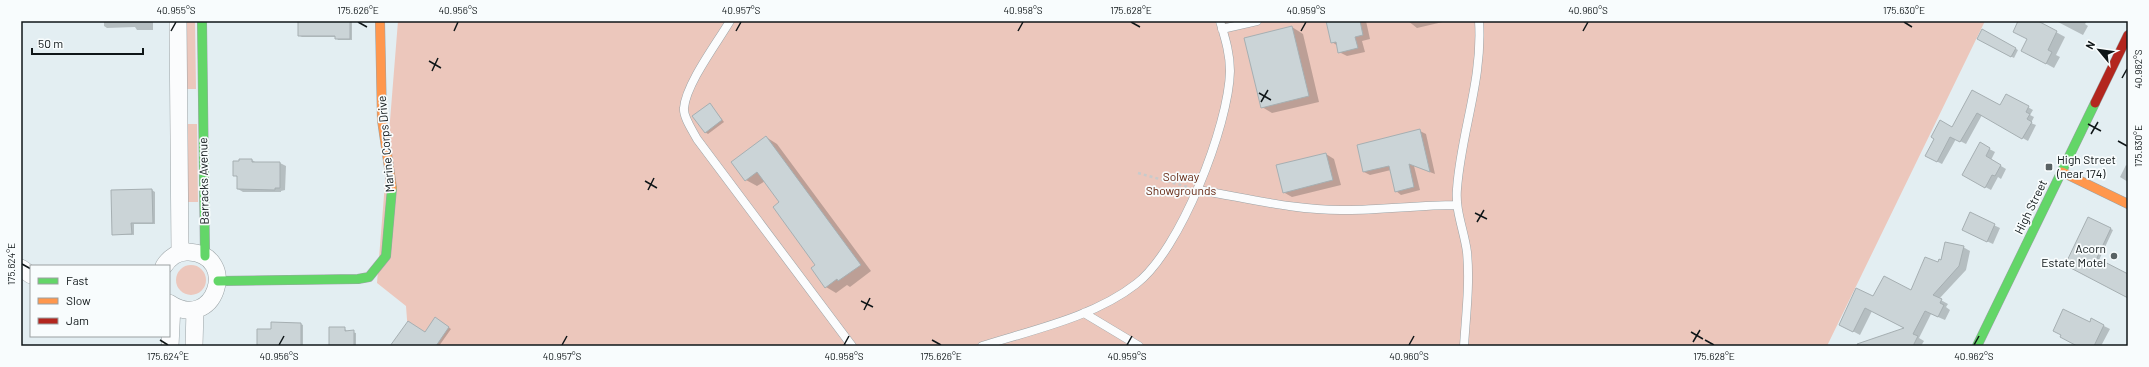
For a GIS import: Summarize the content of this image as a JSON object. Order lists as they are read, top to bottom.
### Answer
{
  "streets": {
    "main road": ["Marine Corps Drive", "Barracks Avenue", "High Street"]
  },
  "parks": ["Solway Showgrounds"],
  "places": {
    "transit": ["High Street (near 174)"],
    "other": ["Acorn Estate Motel"]
  },
  "legend": ["Fast", "Slow", "Jam"],
  "scale_bar": "50 m",
  "north": "top left",
  "coordinates": [
    "40.955°S",
    "175.626°E",
    "40.956°S",
    "40.957°S",
    "40.958°S",
    "175.628°E",
    "40.959°S",
    "40.960°S",
    "175.630°E",
    "40.962°S",
    "175.624°E"
  ]
}
